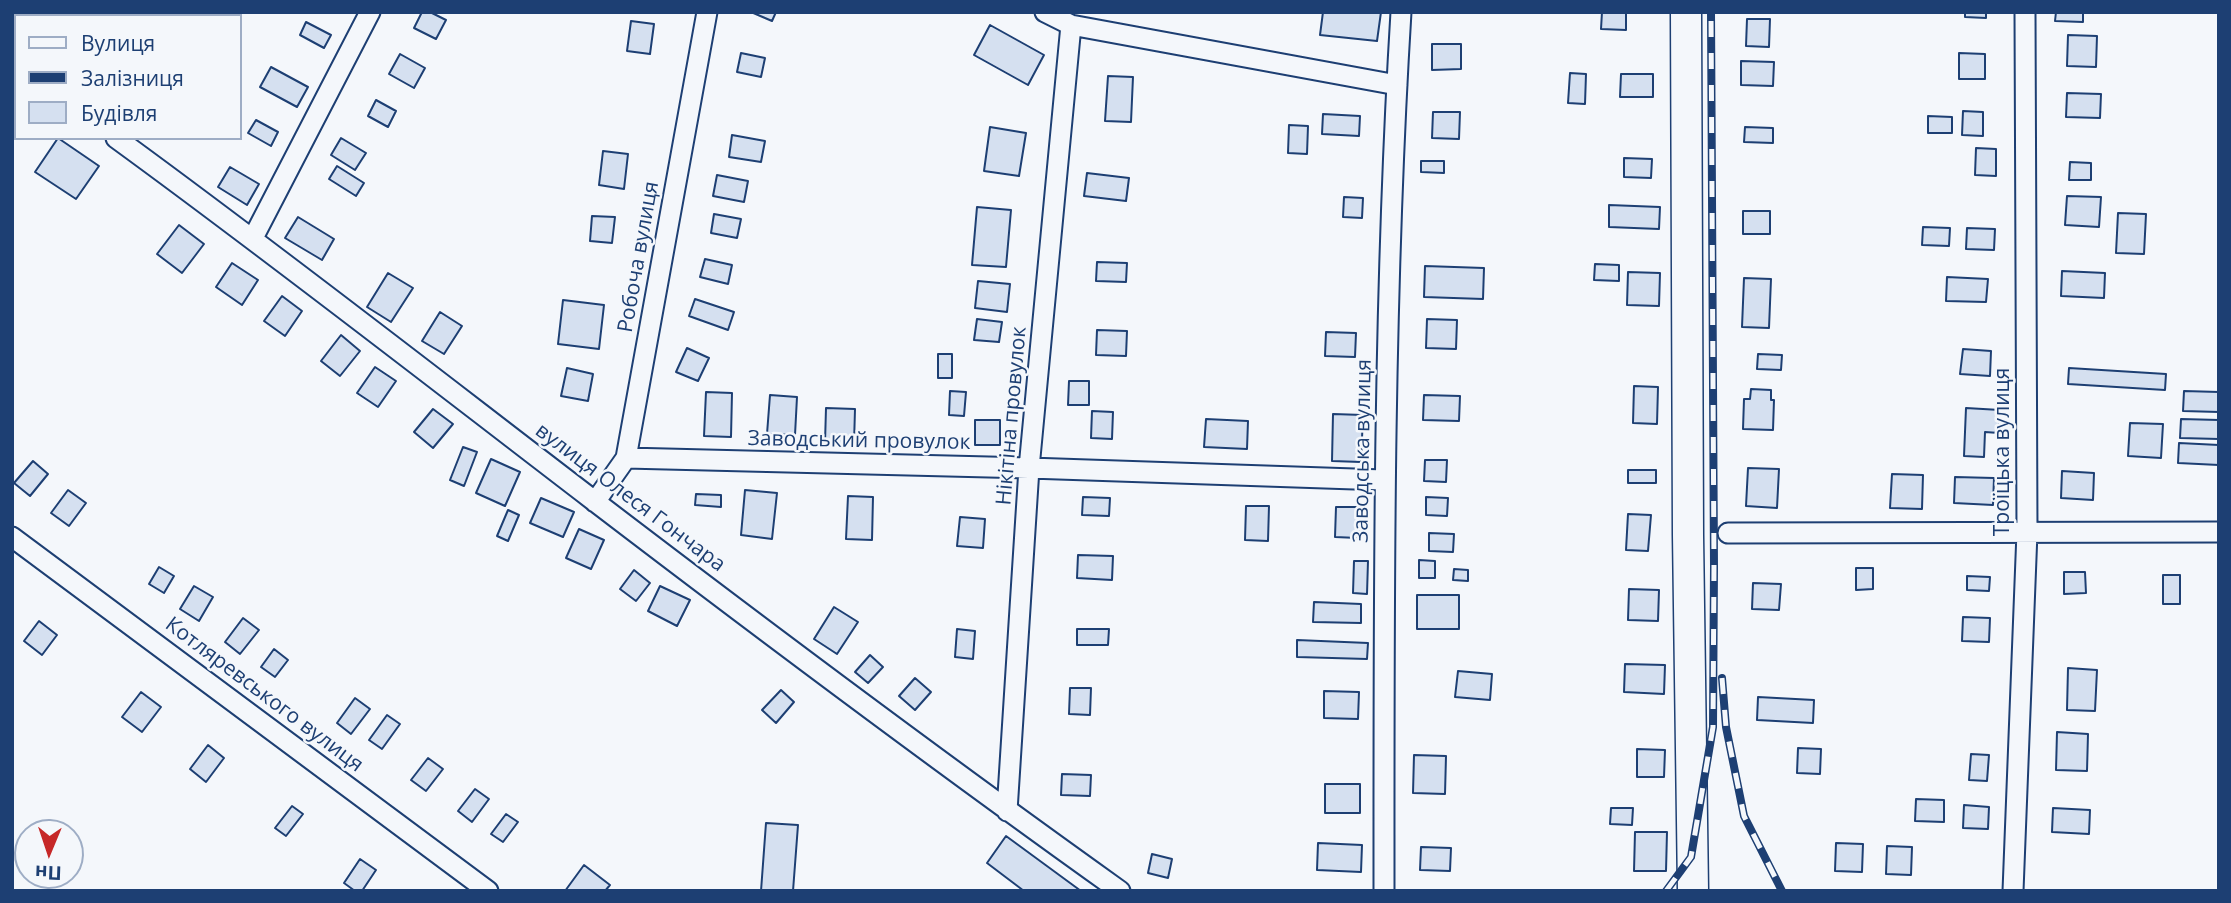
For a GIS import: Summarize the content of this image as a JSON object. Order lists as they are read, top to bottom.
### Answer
{
  "streets": {
    "street": [
      "Робоча вулиця",
      "Нікітіна провулок",
      "Заводський провулок",
      "Заводська вулиця",
      "Троїцька вулиця",
      "вулиця Олеся Гончара",
      "Котляревського вулиця"
    ]
  },
  "crossings": [
    ["Робоча вулиця", "Заводський провулок"],
    ["Робоча вулиця", "вулиця Олеся Гончара"],
    ["Нікітіна провулок", "Заводський провулок"],
    ["Нікітіна провулок", "вулиця Олеся Гончара"],
    ["Заводський провулок", "Заводська вулиця"]
  ],
  "legend": ["Вулиця", "Залізниця", "Будівля"],
  "north": "bottom"
}
